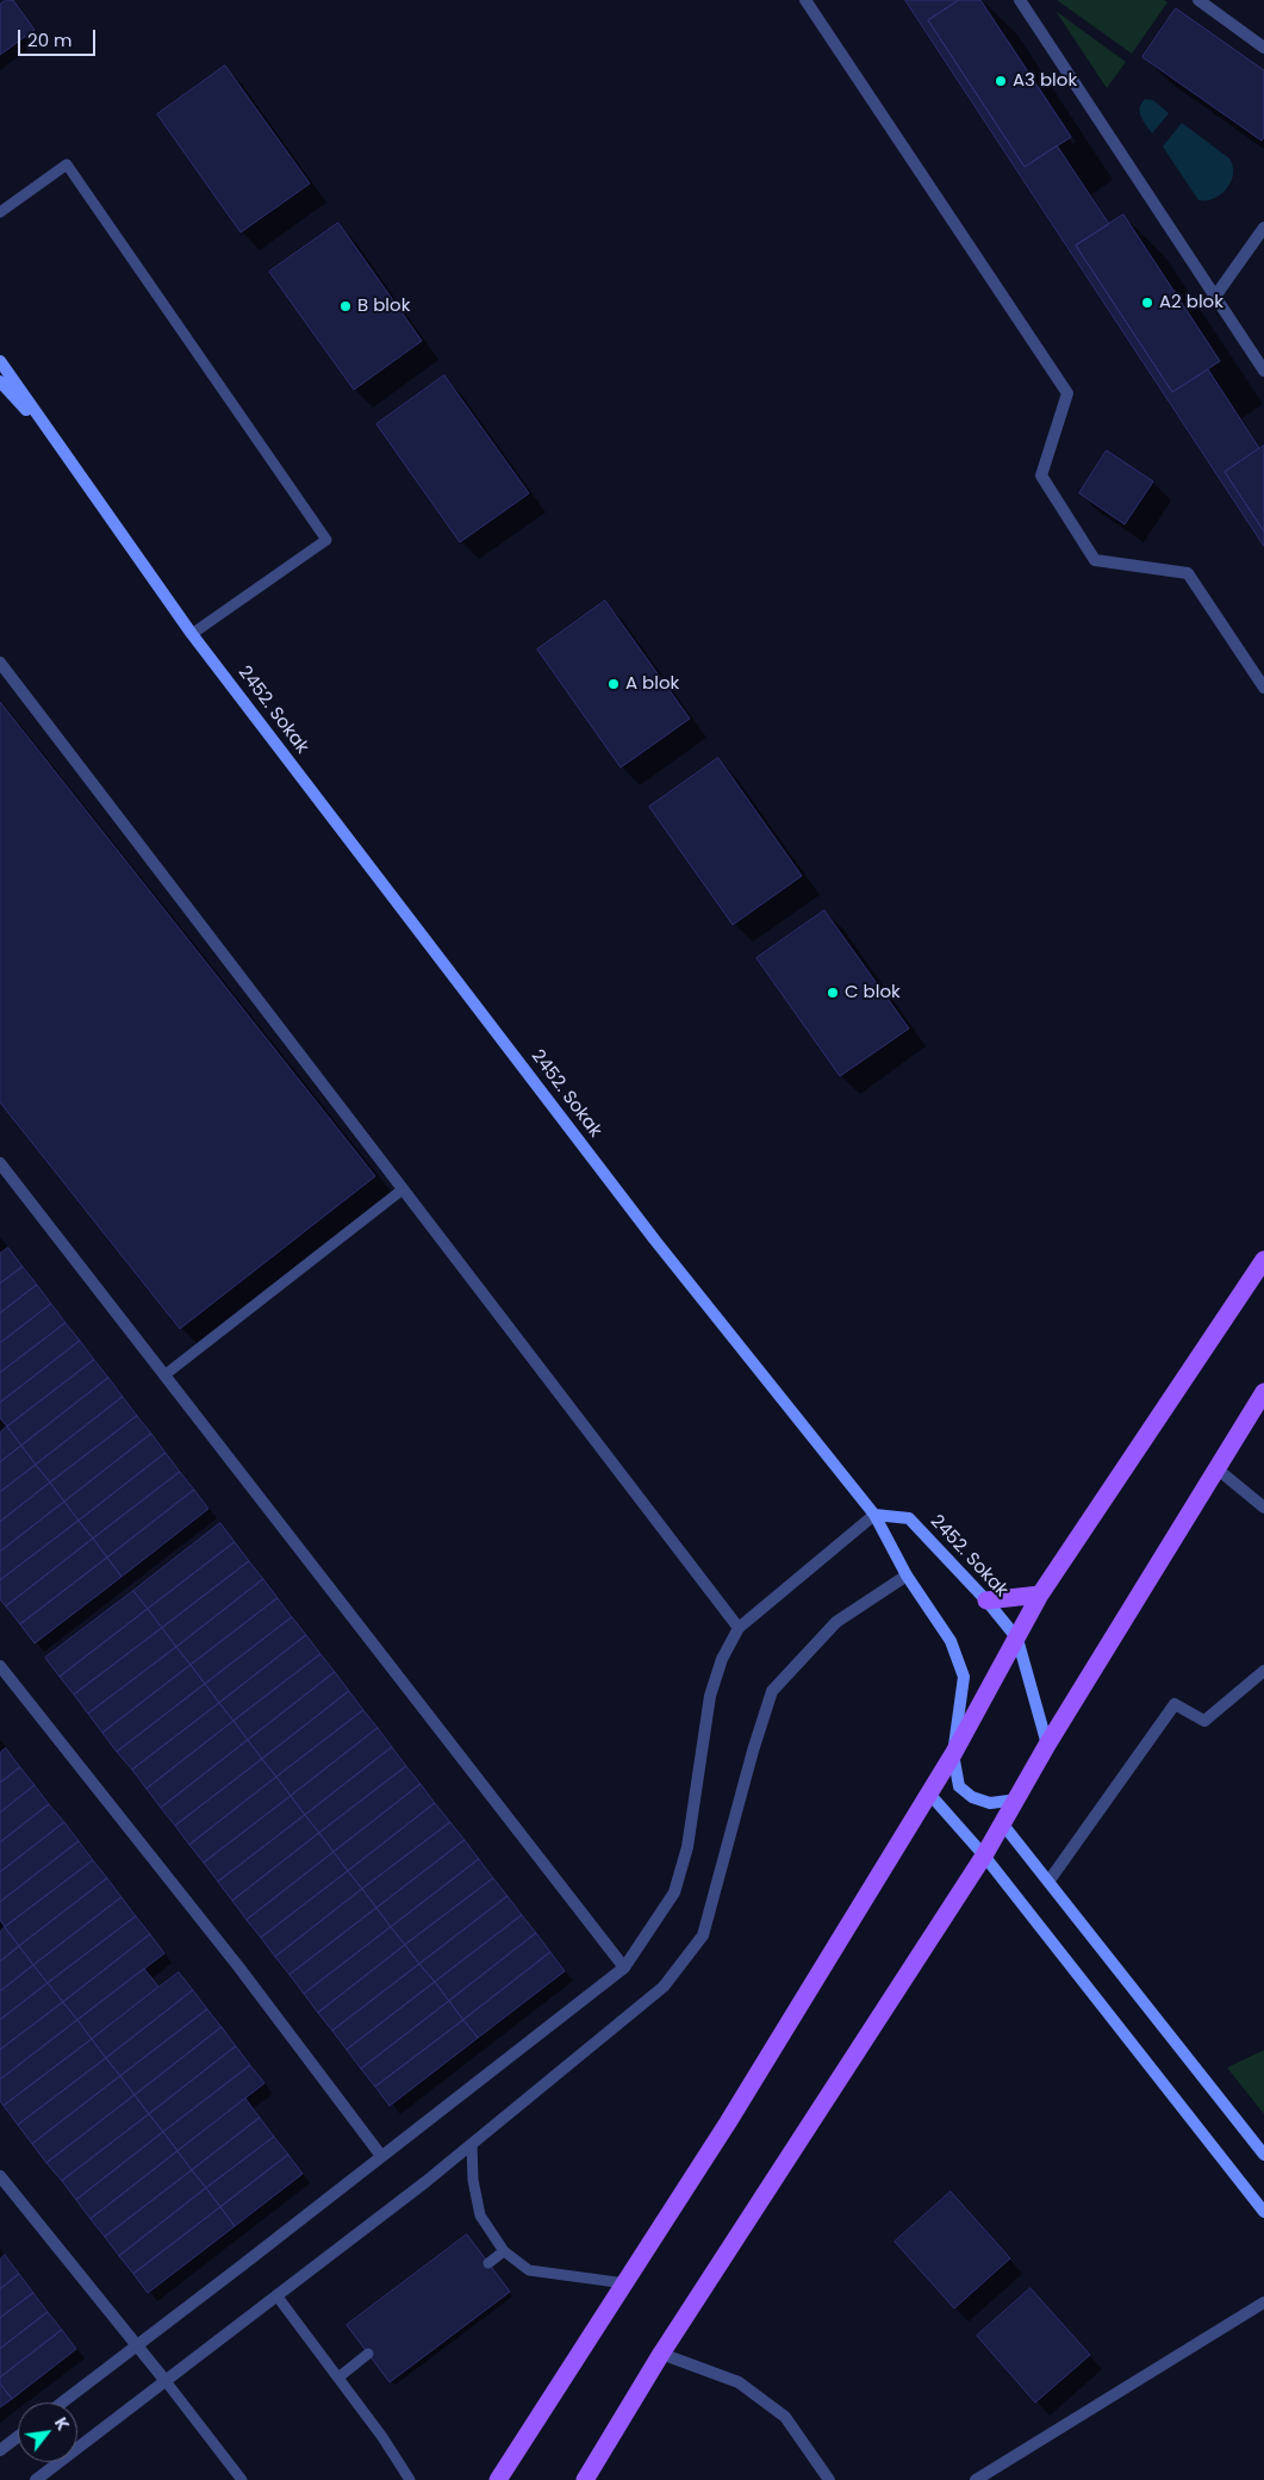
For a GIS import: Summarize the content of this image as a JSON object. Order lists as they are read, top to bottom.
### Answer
{
  "streets": {
    "main road": ["2452. Sokak"]
  },
  "places": [
    "A3 blok",
    "A2 blok",
    "B blok",
    "A blok",
    "C blok"
  ],
  "scale_bar": "20 m",
  "north": "top right"
}
